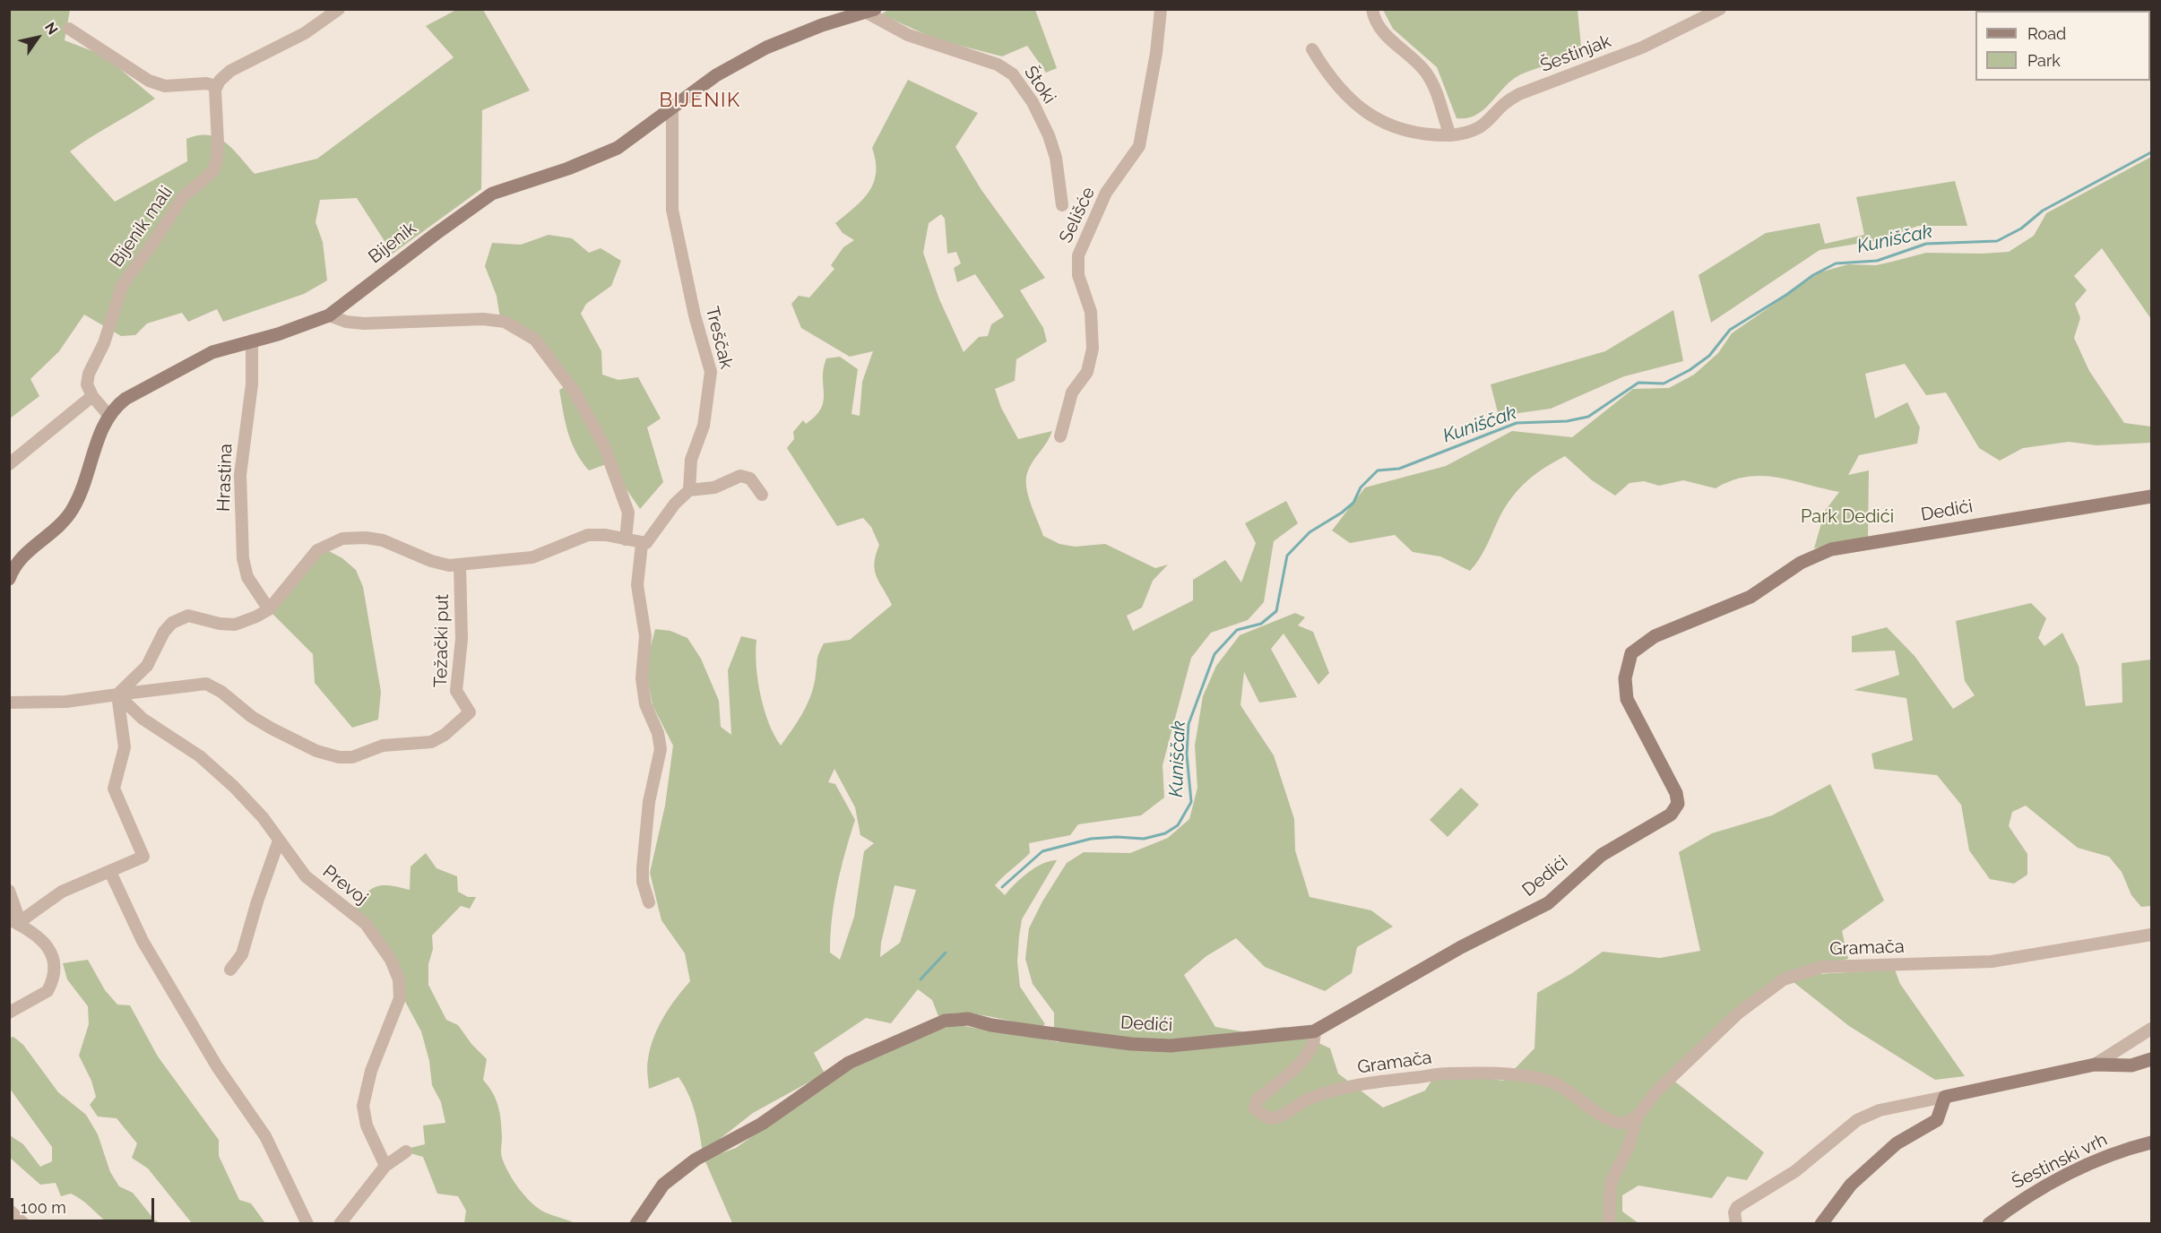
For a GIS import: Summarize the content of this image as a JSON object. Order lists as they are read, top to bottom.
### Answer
{
  "streets": {
    "street": [
      "Šestinjak",
      "Štoki",
      "Selišće",
      "Bijenik mali",
      "Bijenik",
      "Treščak",
      "Hrastina",
      "Dedići",
      "Težački put",
      "Prevoj",
      "Gramača",
      "Šestinski vrh"
    ]
  },
  "crossings": [
    ["Štoki", "Bijenik"],
    ["Bijenik", "Treščak"],
    ["Bijenik", "Hrastina"],
    ["Dedići", "Gramača"],
    ["Težački put", "Prevoj"]
  ],
  "districts": ["BIJENIK"],
  "water": ["Kuniščak"],
  "parks": ["Park Dedići"],
  "legend": ["Road", "Park"],
  "scale_bar": "100 m",
  "north": "top right"
}
